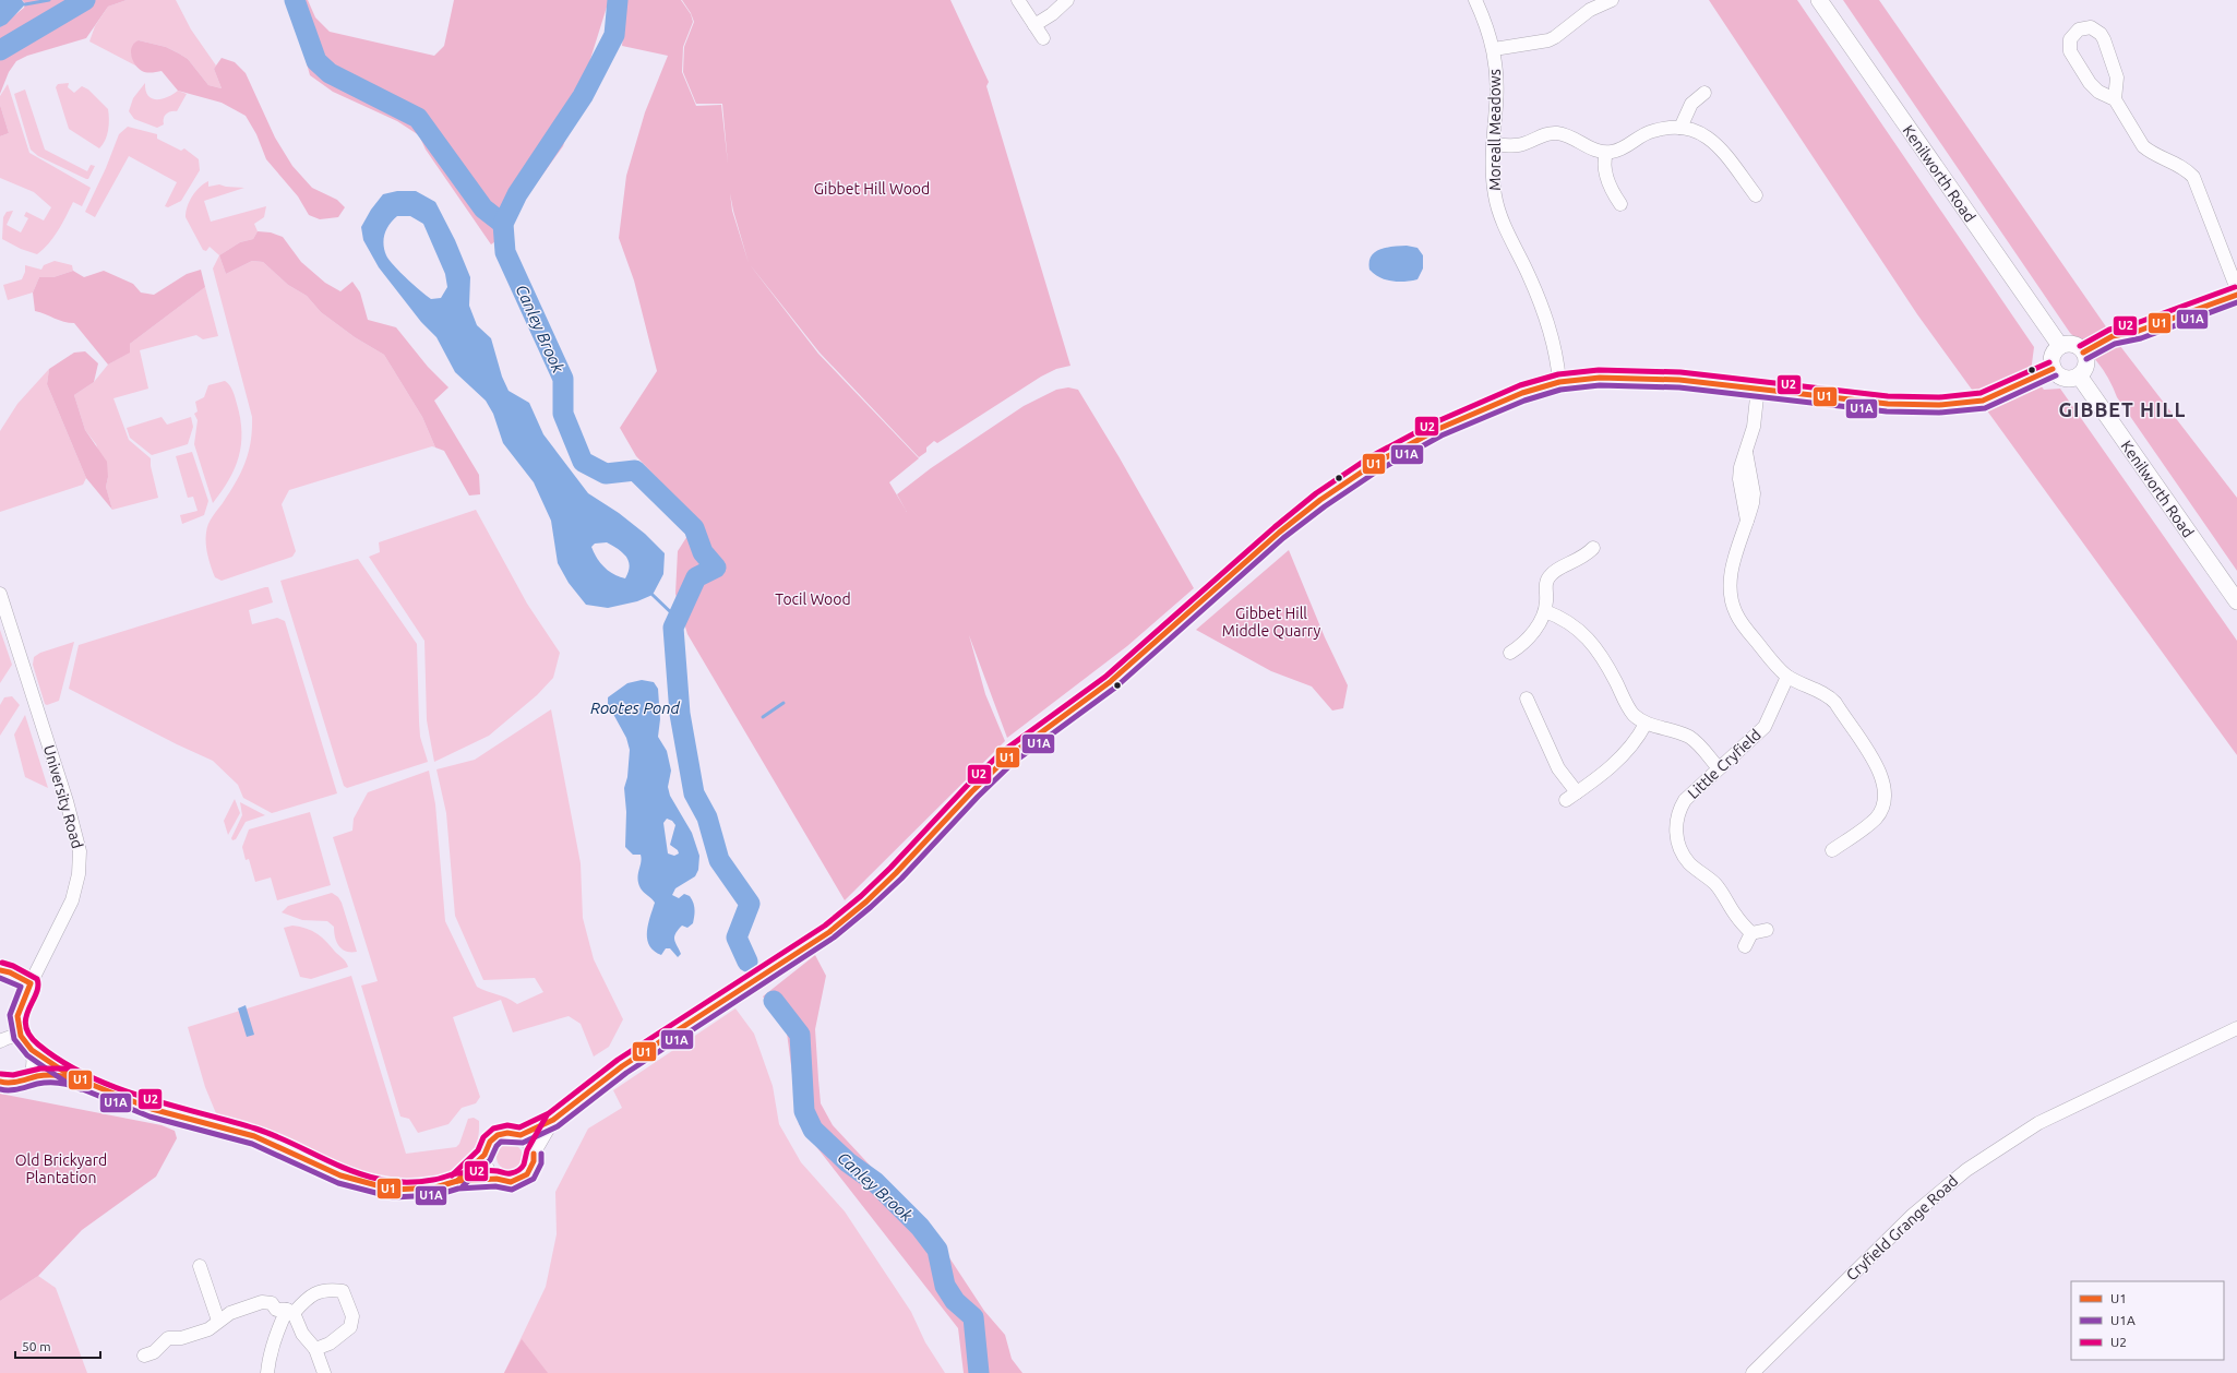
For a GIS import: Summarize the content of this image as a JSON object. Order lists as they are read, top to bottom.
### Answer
{
  "streets": {
    "main road": ["Kenilworth Road"],
    "street": [
      "Moreall Meadows",
      "Little Cryfield",
      "University Road",
      "Cryfield Grange Road"
    ]
  },
  "districts": ["GIBBET HILL"],
  "water": ["Canley Brook", "Rootes Pond"],
  "parks": [
    "Gibbet Hill Wood",
    "Tocil Wood",
    "Gibbet Hill Middle Quarry",
    "Old Brickyard Plantation"
  ],
  "lines": ["transit line U2", "transit line U1", "transit line U1A"],
  "legend": ["U1", "U1A", "U2"],
  "scale_bar": "50 m"
}
